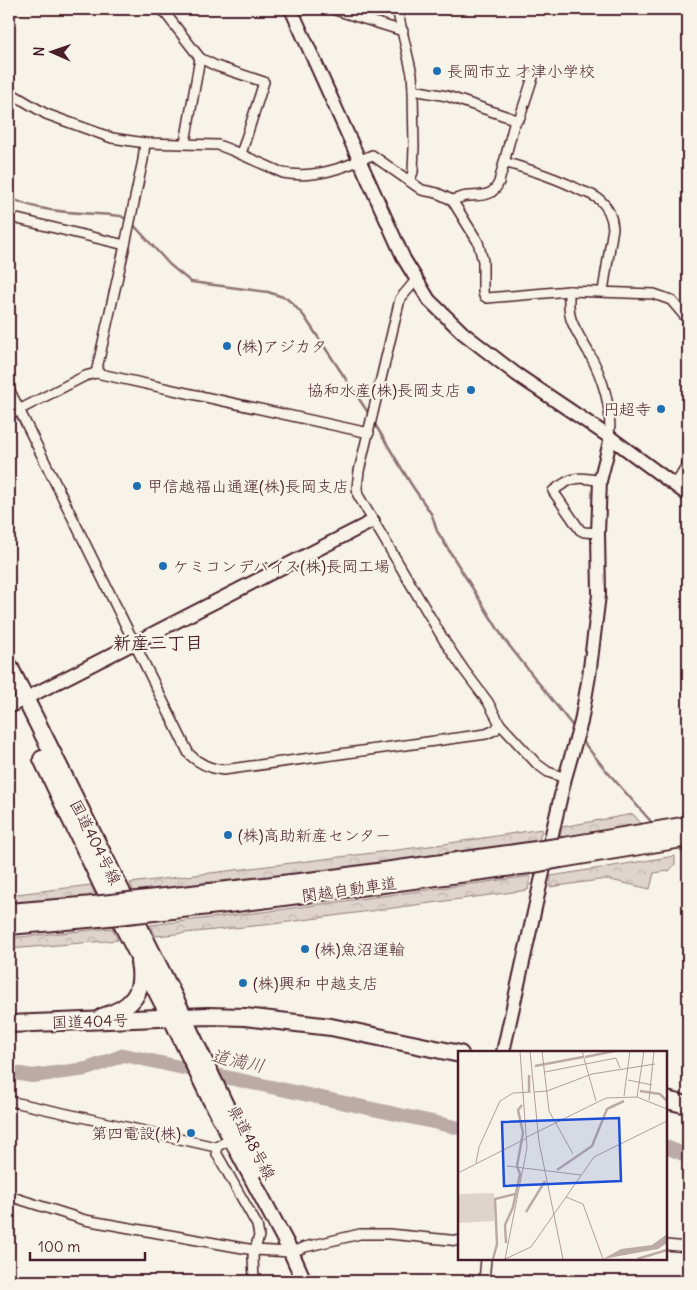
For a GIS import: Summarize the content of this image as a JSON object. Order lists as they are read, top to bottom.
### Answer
{
  "streets": {
    "highway": ["国道404号線", "関越自動車道", "国道404号"],
    "main road": ["県道48号線"]
  },
  "crossings": [
    ["国道404号線", "国道404号"],
    ["国道404号線", "県道48号線"],
    ["国道404号", "県道48号線"]
  ],
  "districts": ["新産三丁目"],
  "water": ["道満川"],
  "places": [
    "長岡市立 才津小学校",
    "(株)アジカタ",
    "協和水産(株)長岡支店",
    "円超寺",
    "甲信越福山通運(株)長岡支店",
    "ケミコンデバイス(株)長岡工場",
    "(株)高助新産センター",
    "(株)魚沼運輸",
    "(株)興和 中越支店",
    "第四電設(株)"
  ],
  "scale_bar": "100 m",
  "north": "left"
}
